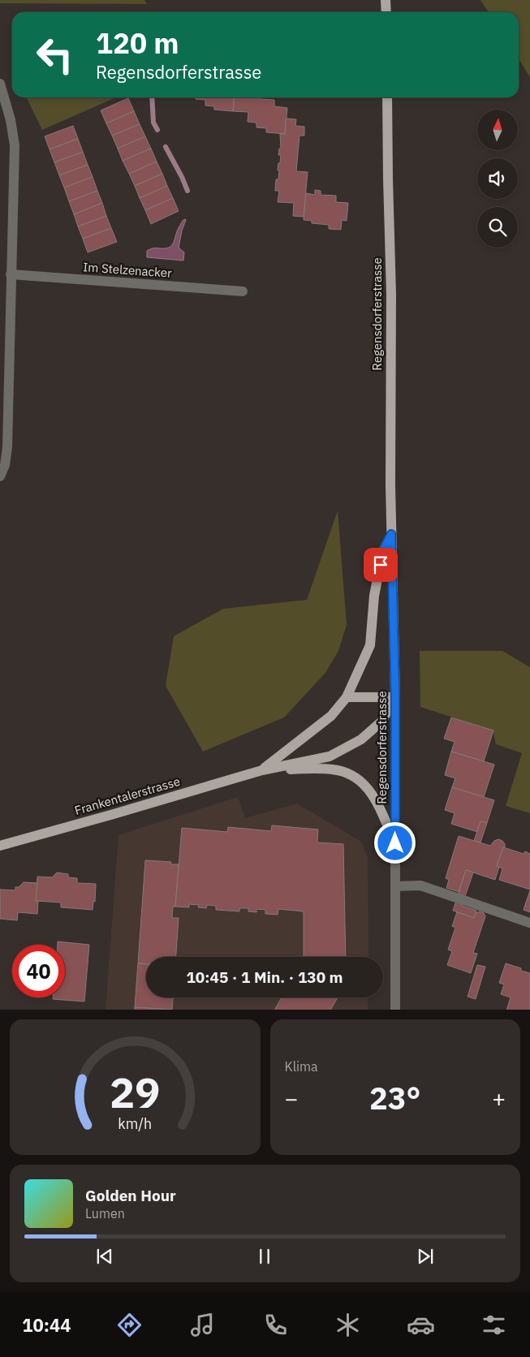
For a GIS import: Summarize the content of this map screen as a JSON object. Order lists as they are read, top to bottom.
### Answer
{
  "streets": {
    "main road": ["Regensdorferstrasse", "Frankentalerstrasse"],
    "street": ["Im Stelzenacker"]
  },
  "crossings": [
    ["Regensdorferstrasse", "Frankentalerstrasse"]
  ],
  "north": "top",
  "page": {
    "turn": ["120 m", "Regensdorferstrasse"],
    "limit": "40",
    "trip": "10:45 · 1 Min. · 130 m",
    "tile": "Klima",
    "heat": ["−", "23°", "+"],
    "song": ["Golden Hour", "Lumen"],
    "tabs": "10:44",
    "gauge": ["29", "km/h"]
  }
}
